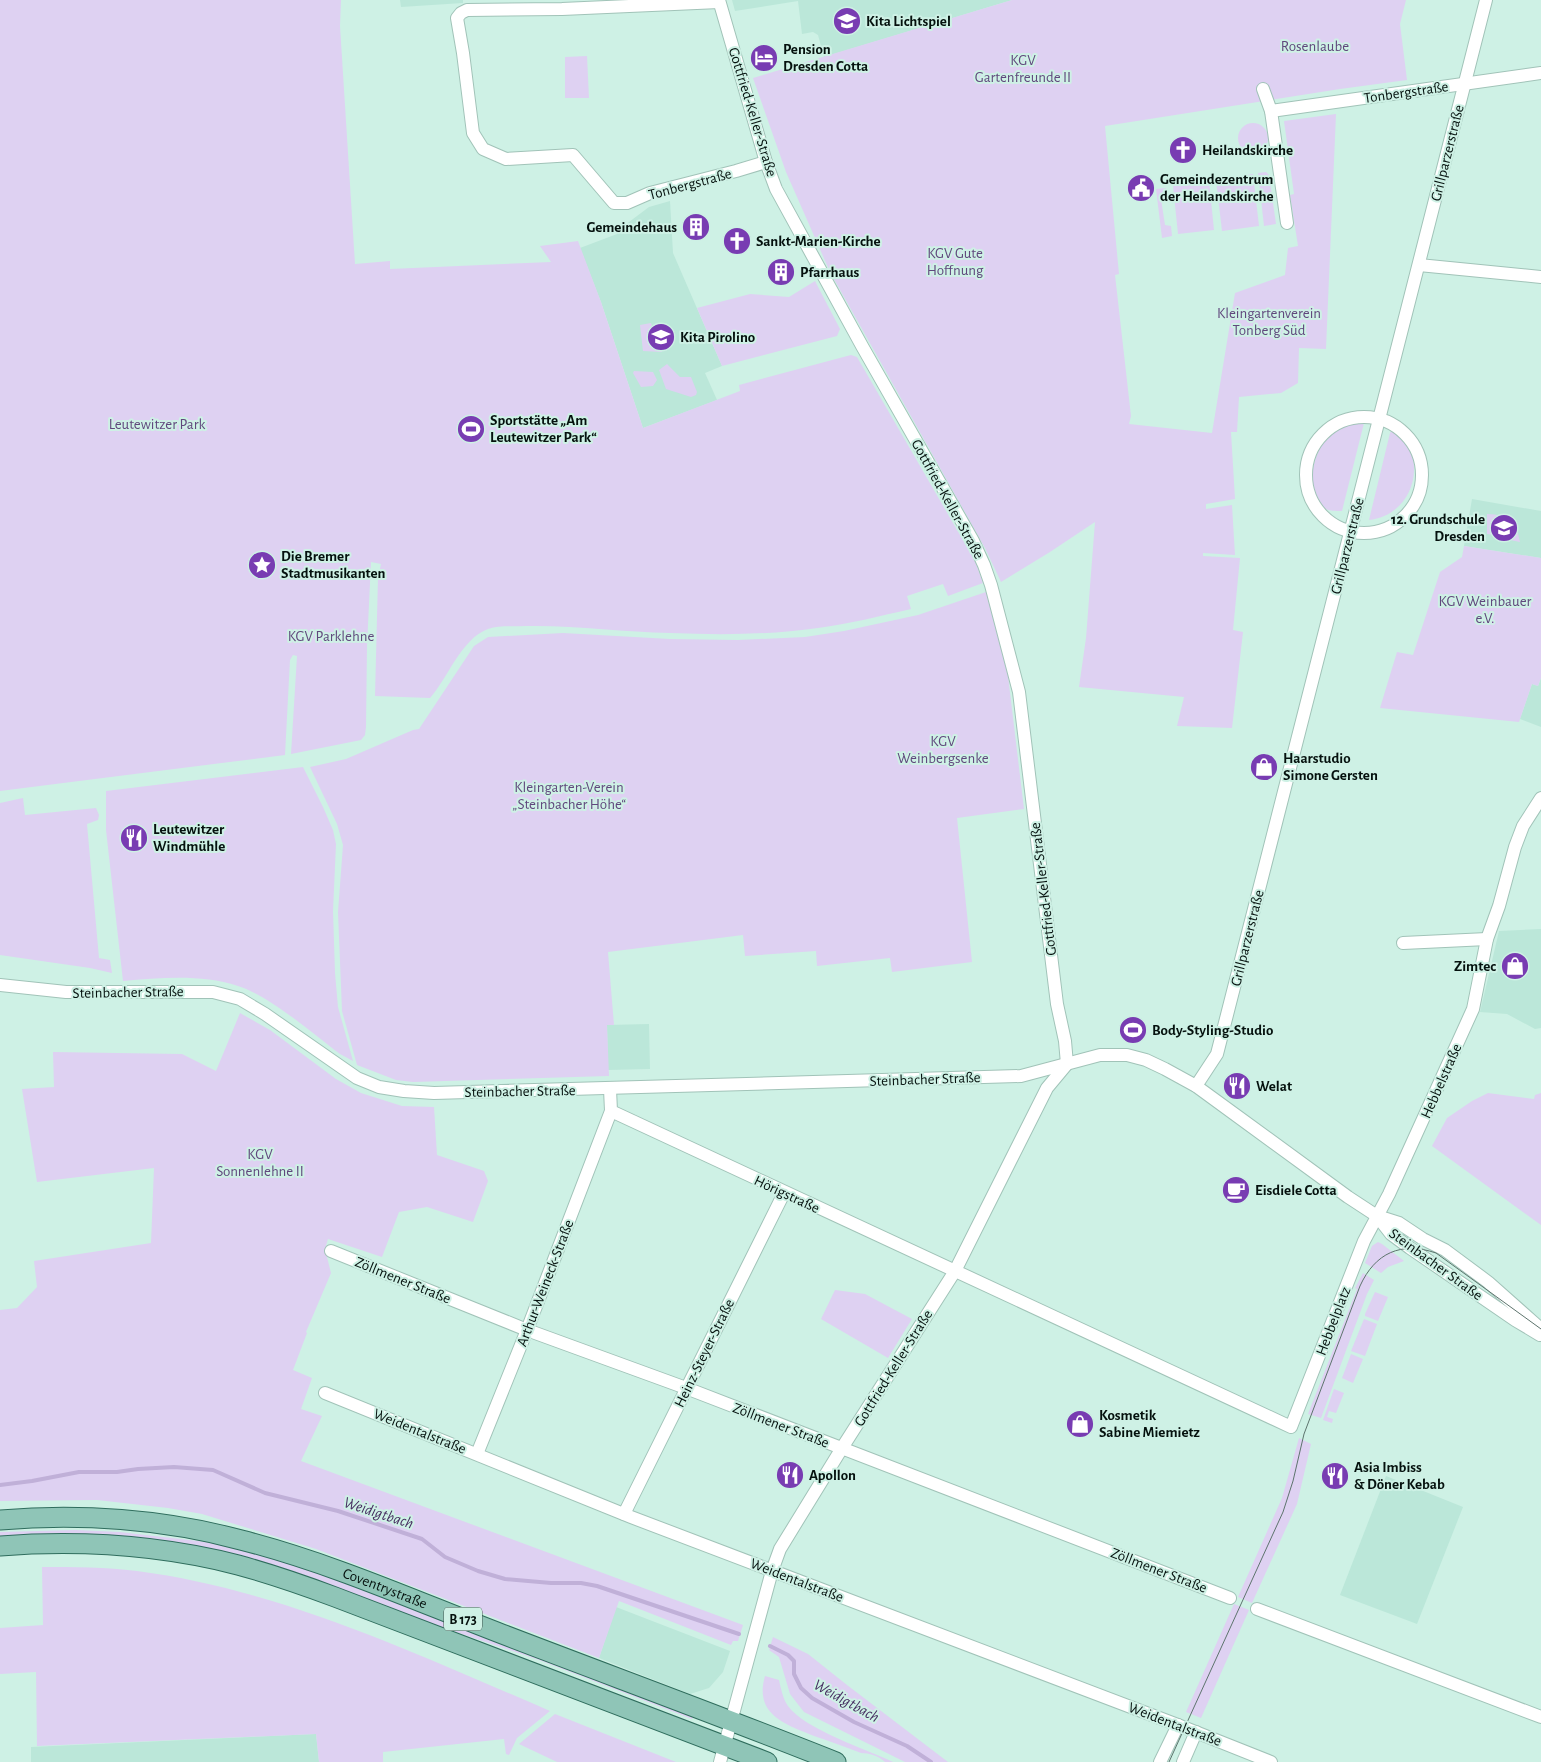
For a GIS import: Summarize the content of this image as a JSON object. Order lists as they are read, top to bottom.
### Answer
{
  "streets": {
    "main road": ["Coventrystraße", "B 173"],
    "street": [
      "Tonbergstraße",
      "Gottfried-Keller-Straße",
      "Grillparzerstraße",
      "Steinbacher Straße",
      "Hebbelstraße",
      "Hörigstraße",
      "Zöllmener Straße",
      "Arthur-Weineck-Straße",
      "Hebbelplatz",
      "Heinz-Steyer-Straße",
      "Weidentalstraße"
    ]
  },
  "crossings": [
    ["Tonbergstraße", "Gottfried-Keller-Straße"],
    ["Tonbergstraße", "Grillparzerstraße"],
    ["Gottfried-Keller-Straße", "Steinbacher Straße"],
    ["Gottfried-Keller-Straße", "Hörigstraße"],
    ["Gottfried-Keller-Straße", "Zöllmener Straße"],
    ["Gottfried-Keller-Straße", "Weidentalstraße"],
    ["Gottfried-Keller-Straße", "Coventrystraße"],
    ["Grillparzerstraße", "Steinbacher Straße"],
    ["Steinbacher Straße", "Hebbelstraße"],
    ["Steinbacher Straße", "Hebbelplatz"],
    ["Hebbelstraße", "Hebbelplatz"],
    ["Hörigstraße", "Arthur-Weineck-Straße"],
    ["Hörigstraße", "Hebbelplatz"],
    ["Hörigstraße", "Heinz-Steyer-Straße"],
    ["Zöllmener Straße", "Arthur-Weineck-Straße"],
    ["Zöllmener Straße", "Heinz-Steyer-Straße"],
    ["Arthur-Weineck-Straße", "Weidentalstraße"],
    ["Heinz-Steyer-Straße", "Weidentalstraße"]
  ],
  "water": ["Weidigtbach"],
  "parks": [
    "Rosenlaube",
    "KGV Gartenfreunde II",
    "KGV Gute Hoffnung",
    "Kleingartenverein Tonberg Süd",
    "Leutewitzer Park",
    "KGV Weinbauer e.V.",
    "KGV Parklehne",
    "KGV Weinbergsenke",
    "Kleingarten-Verein „Steinbacher Höhe“",
    "KGV Sonnenlehne II"
  ],
  "places": {
    "school or university": ["Kita Lichtspiel", "Kita Pirolino", "12. Grundschule Dresden"],
    "hotel": ["Pension Dresden Cotta"],
    "church": ["Heilandskirche", "Sankt-Marien-Kirche"],
    "public building": ["Gemeindezentrum der Heilandskirche"],
    "building": ["Gemeindehaus", "Pfarrhaus"],
    "sports": ["Sportstätte „Am Leutewitzer Park“", "Body-Styling-Studio"],
    "place": ["Die Bremer Stadtmusikanten"],
    "shop": ["Haarstudio Simone Gersten", "Zimtec", "Kosmetik Sabine Miemietz"],
    "restaurant": [
      "Leutewitzer Windmühle",
      "Welat",
      "Apollon",
      "Asia Imbiss & Döner Kebab"
    ],
    "cafe": ["Eisdiele Cotta"]
  }
}
